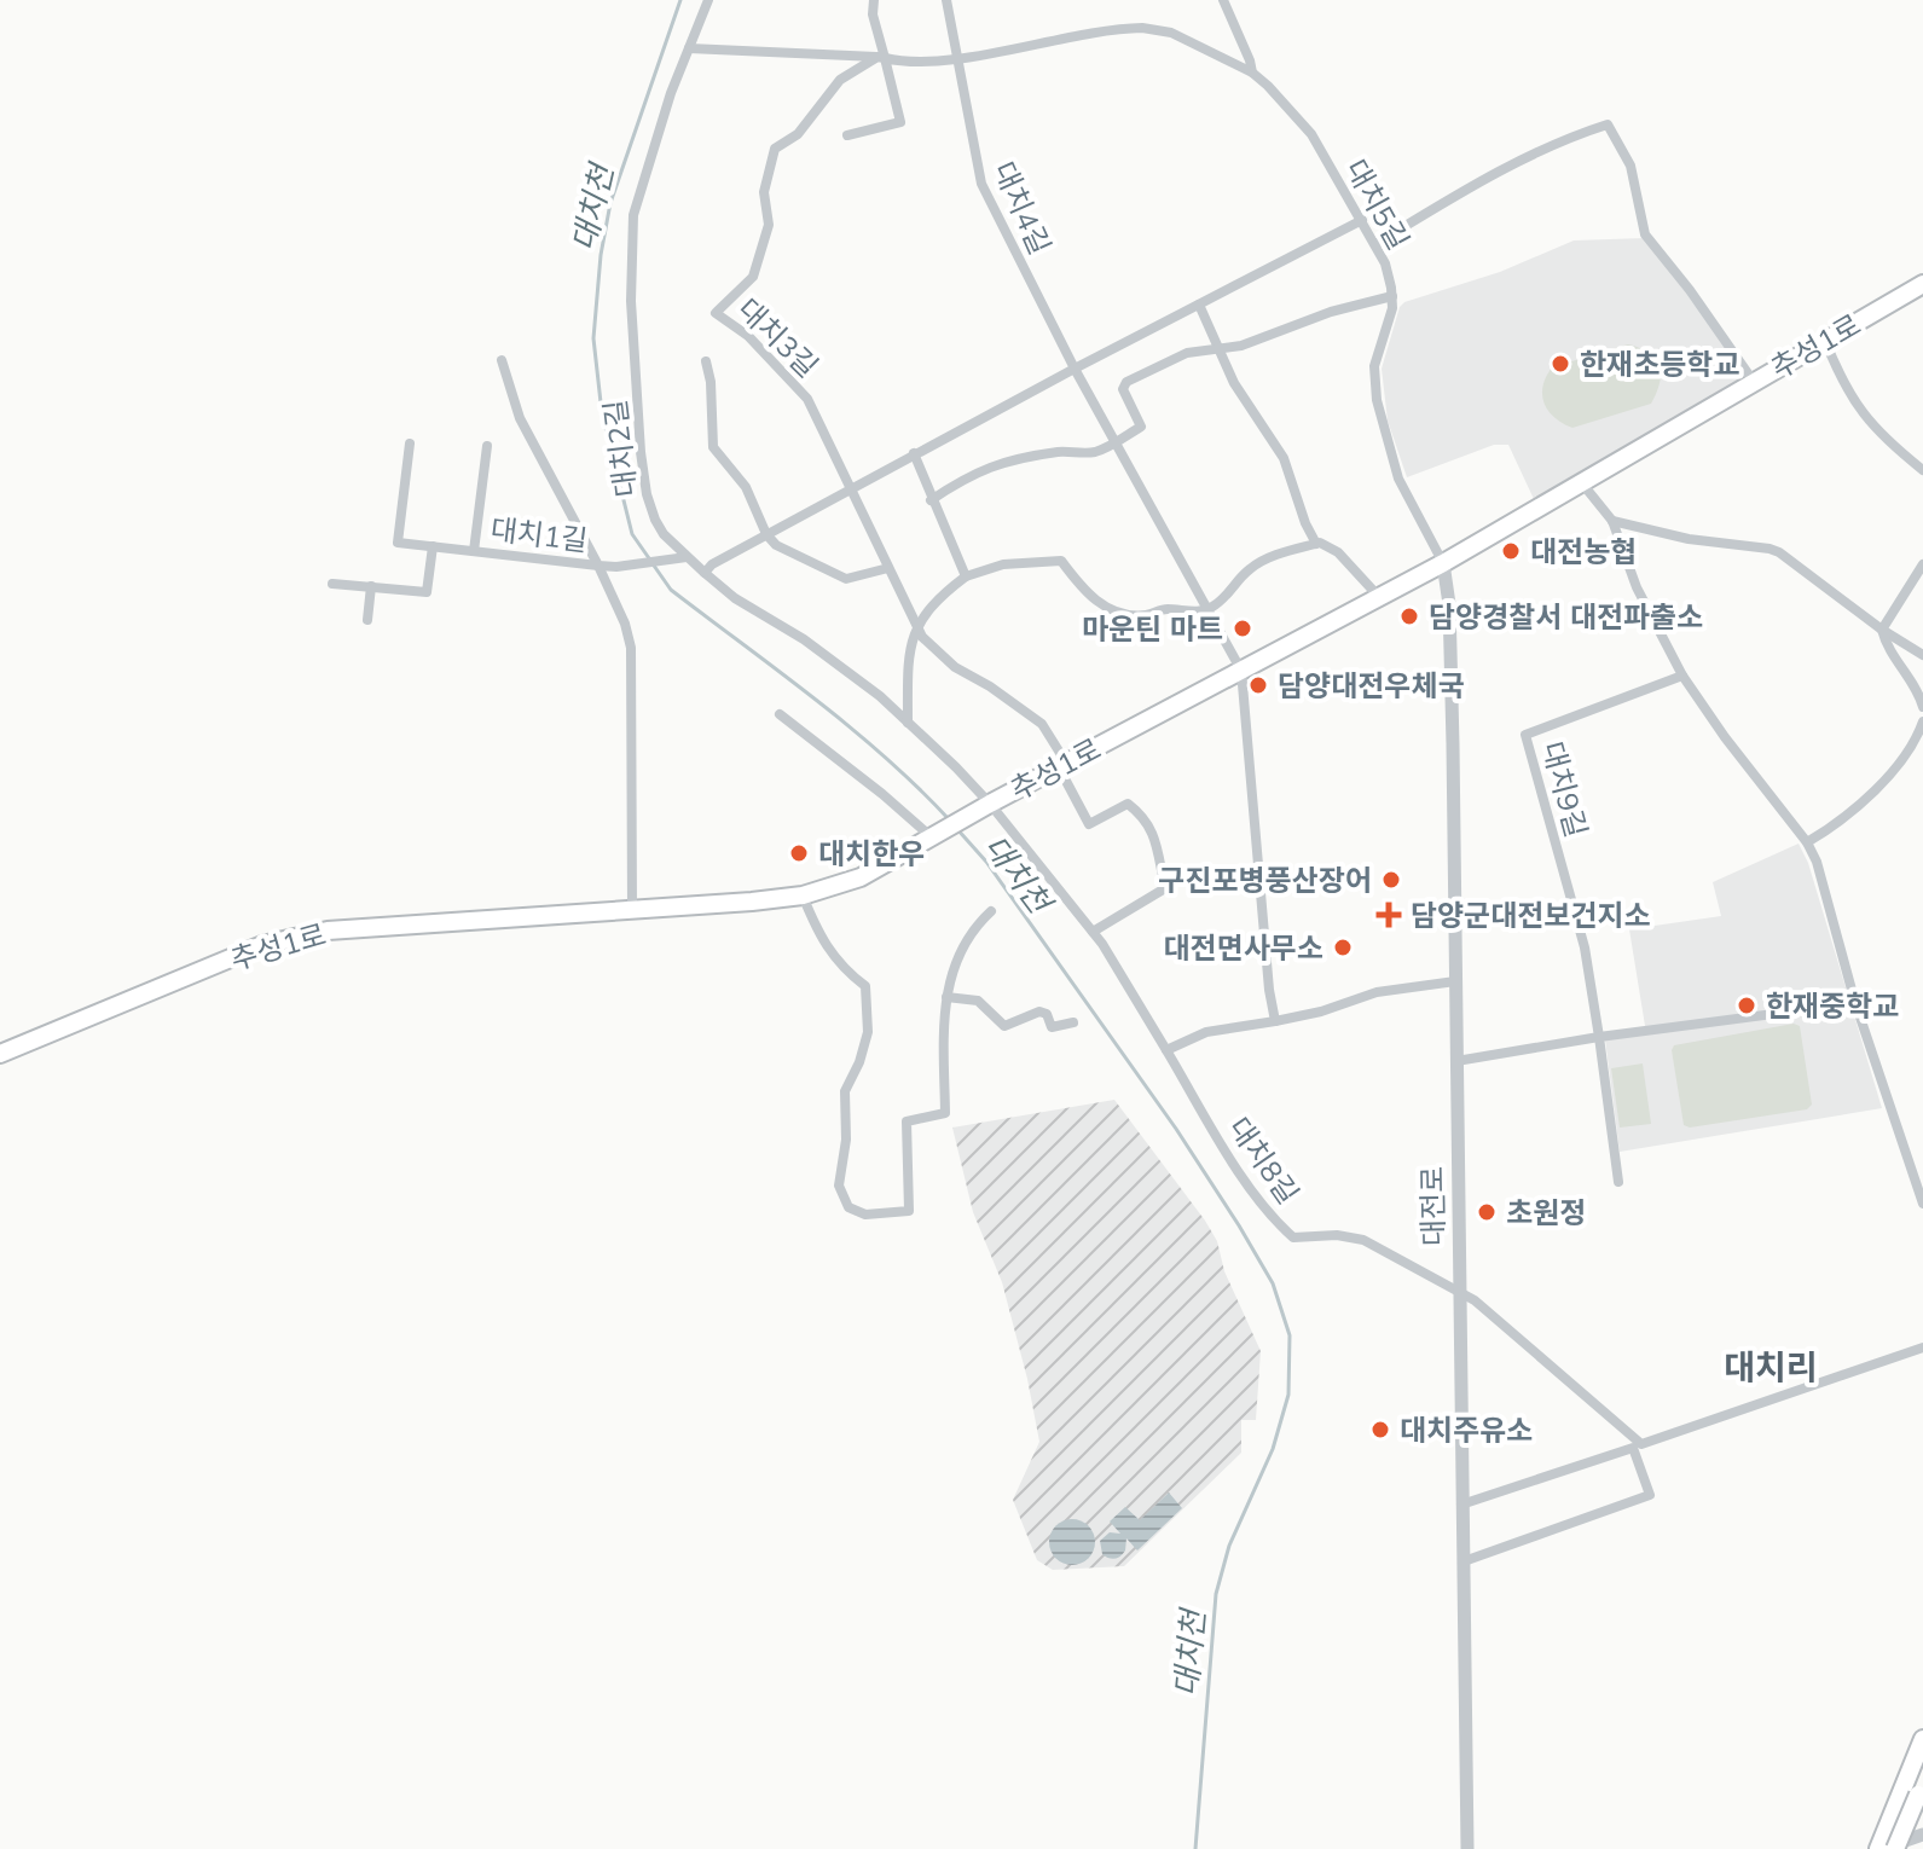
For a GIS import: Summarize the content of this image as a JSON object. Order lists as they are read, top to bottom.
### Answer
{
  "streets": {
    "main road": ["추성1로"],
    "street": [
      "대치5길",
      "대치4길",
      "대치3길",
      "대치2길",
      "대치1길",
      "대치9길",
      "대치8길",
      "대전로"
    ]
  },
  "crossings": [
    ["대치5길", "추성1로"],
    ["대치5길", "대전로"],
    ["대치4길", "추성1로"],
    ["대치3길", "추성1로"],
    ["대치3길", "대치8길"],
    ["추성1로", "대치2길"],
    ["추성1로", "대치1길"],
    ["추성1로", "대치8길"],
    ["추성1로", "대전로"],
    ["대치2길", "대치8길"],
    ["대치8길", "대전로"]
  ],
  "districts": ["대치리"],
  "water": ["대치천"],
  "places": {
    "other": [
      "한재초등학교",
      "대전농협",
      "담양경찰서 대전파출소",
      "마운틴 마트",
      "담양대전우체국",
      "대치한우",
      "구진포병풍산장어",
      "대전면사무소",
      "한재중학교",
      "초원정",
      "대치주유소"
    ],
    "health": ["담양군대전보건지소"]
  }
}
